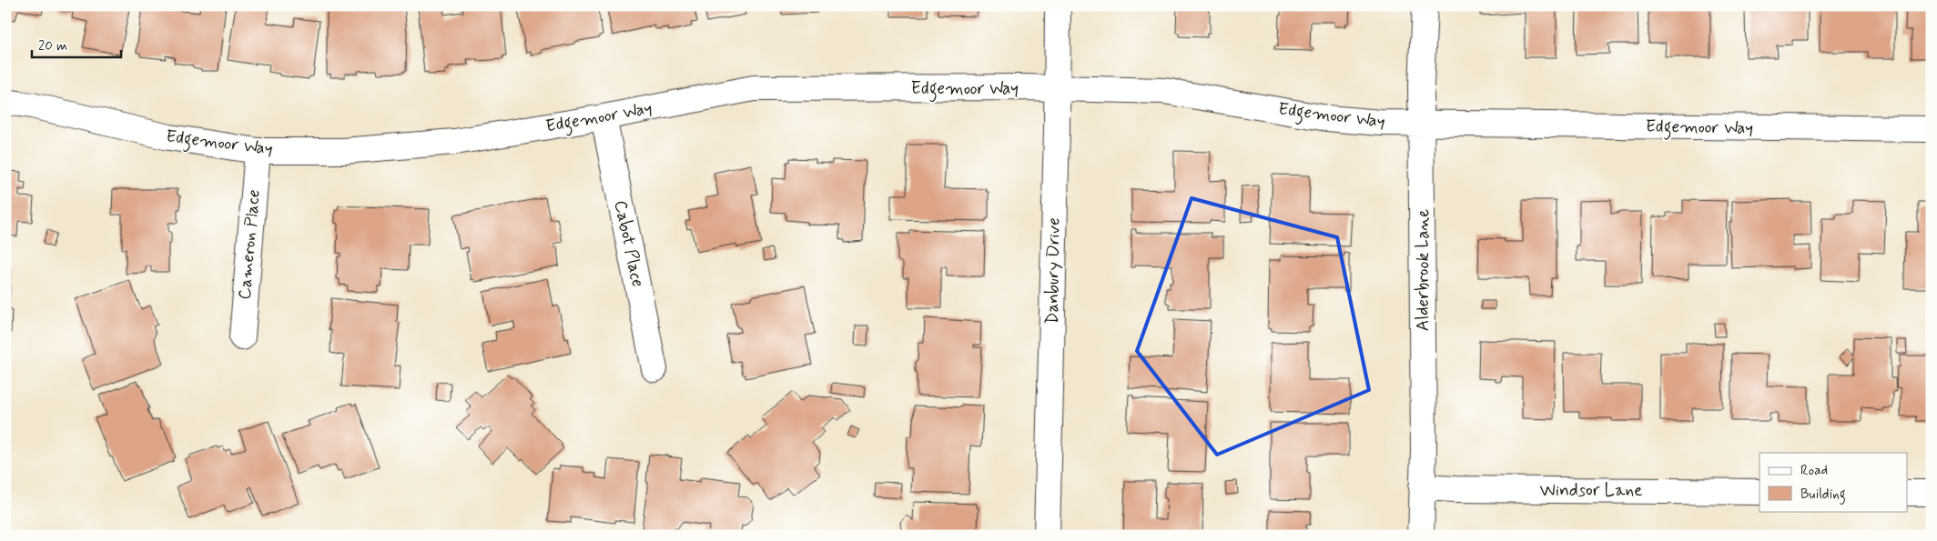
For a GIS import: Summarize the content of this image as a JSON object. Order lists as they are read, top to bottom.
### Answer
{
  "streets": {
    "street": [
      "Edgemoor Way",
      "Cabot Place",
      "Cameron Place",
      "Alderbrook Lane",
      "Danbury Drive",
      "Windsor Lane"
    ]
  },
  "crossings": [
    ["Edgemoor Way", "Cabot Place"],
    ["Edgemoor Way", "Cameron Place"],
    ["Edgemoor Way", "Alderbrook Lane"],
    ["Edgemoor Way", "Danbury Drive"],
    ["Alderbrook Lane", "Windsor Lane"]
  ],
  "legend": ["Road", "Building"],
  "scale_bar": "20 m"
}
